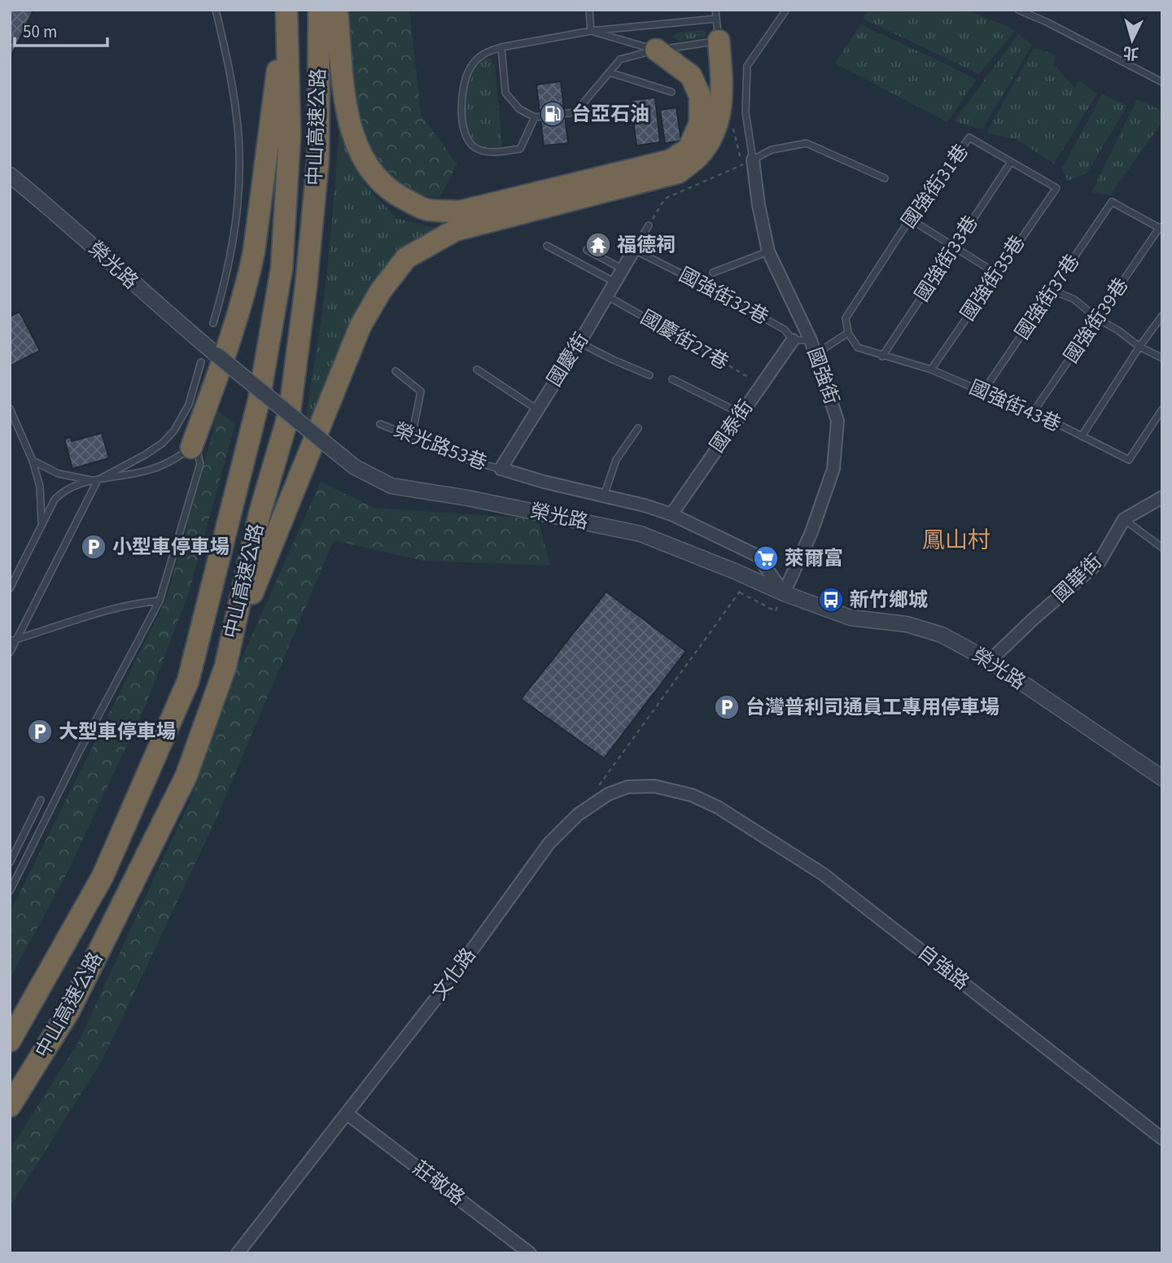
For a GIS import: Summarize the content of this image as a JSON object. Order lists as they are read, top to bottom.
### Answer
{
  "streets": {
    "highway": ["中山高速公路"],
    "street": [
      "榮光路",
      "國慶街",
      "國強街",
      "國泰街",
      "國華街",
      "自強路",
      "文化路",
      "莊敬路"
    ],
    "lane": [
      "國強街31巷",
      "國強街33巷",
      "國強街35巷",
      "國強街32巷",
      "國強街37巷",
      "國強街39巷",
      "國慶街27巷",
      "國強街43巷",
      "榮光路53巷"
    ]
  },
  "crossings": [
    ["國強街31巷", "國強街33巷"],
    ["國強街31巷", "國強街35巷"],
    ["國強街31巷", "國強街43巷"],
    ["國強街33巷", "國強街43巷"],
    ["榮光路", "國慶街"],
    ["榮光路", "國強街"],
    ["榮光路", "國泰街"],
    ["榮光路", "榮光路53巷"],
    ["榮光路", "國華街"],
    ["國強街35巷", "國強街43巷"],
    ["國強街32巷", "國慶街"],
    ["國強街32巷", "國泰街"],
    ["國強街37巷", "國強街39巷"],
    ["國強街37巷", "國強街43巷"],
    ["國強街39巷", "國強街43巷"],
    ["國慶街27巷", "國慶街"],
    ["國慶街27巷", "國泰街"],
    ["國慶街", "榮光路53巷"],
    ["自強路", "文化路"],
    ["文化路", "莊敬路"]
  ],
  "districts": ["鳳山村"],
  "places": {
    "fuel station": ["台亞石油"],
    "temple": ["福德祠"],
    "parking": ["小型車停車場", "台灣普利司通員工專用停車場", "大型車停車場"],
    "supermarket": ["萊爾富"],
    "bus stop": ["新竹鄉城"]
  },
  "scale_bar": "50 m",
  "north": "bottom"
}
